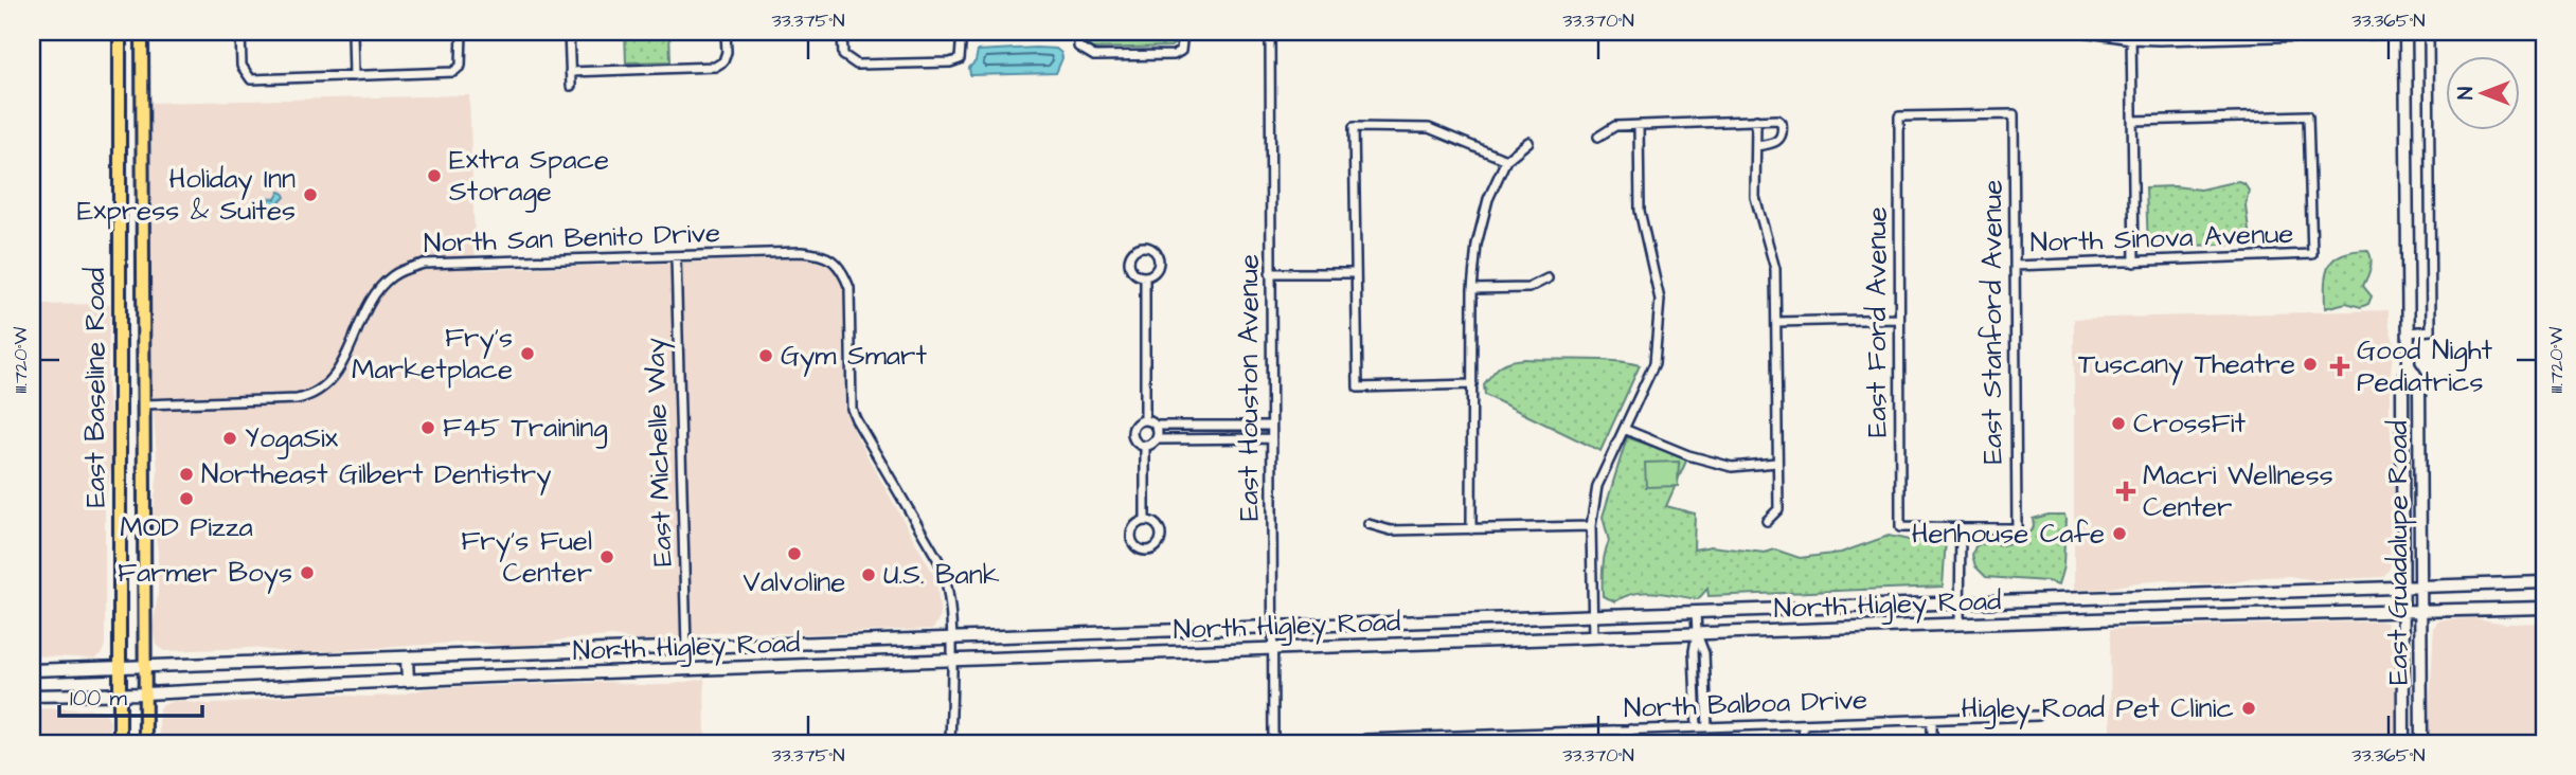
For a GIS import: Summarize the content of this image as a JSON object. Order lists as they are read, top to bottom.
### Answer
{
  "streets": {
    "main road": ["East Baseline Road", "East Guadalupe Road", "North Higley Road"],
    "street": [
      "North San Benito Drive",
      "North Sinova Avenue",
      "East Ford Avenue",
      "East Stanford Avenue",
      "East Houston Avenue",
      "East Michelle Way",
      "North Balboa Drive"
    ]
  },
  "crossings": [
    ["North San Benito Drive", "East Baseline Road"],
    ["North San Benito Drive", "East Michelle Way"],
    ["North San Benito Drive", "North Higley Road"],
    ["North Sinova Avenue", "East Stanford Avenue"],
    ["East Ford Avenue", "East Stanford Avenue"],
    ["East Baseline Road", "North Higley Road"],
    ["East Houston Avenue", "North Higley Road"],
    ["East Michelle Way", "North Higley Road"],
    ["East Guadalupe Road", "North Higley Road"]
  ],
  "places": {
    "other": [
      "Extra Space Storage",
      "Holiday Inn Express & Suites",
      "Fry's Marketplace",
      "Gym Smart",
      "Tuscany Theatre",
      "CrossFit",
      "F45 Training",
      "YogaSix",
      "Northeast Gilbert Dentistry",
      "MOD Pizza",
      "Henhouse Cafe",
      "Valvoline",
      "Fry's Fuel Center",
      "Farmer Boys",
      "U.S. Bank",
      "Higley Road Pet Clinic"
    ],
    "health": ["Good Night Pediatrics", "Macri Wellness Center"]
  },
  "scale_bar": "100 m",
  "north": "left",
  "coordinates": [
    "33.375°N",
    "33.370°N",
    "33.365°N",
    "111.720°W"
  ]
}
